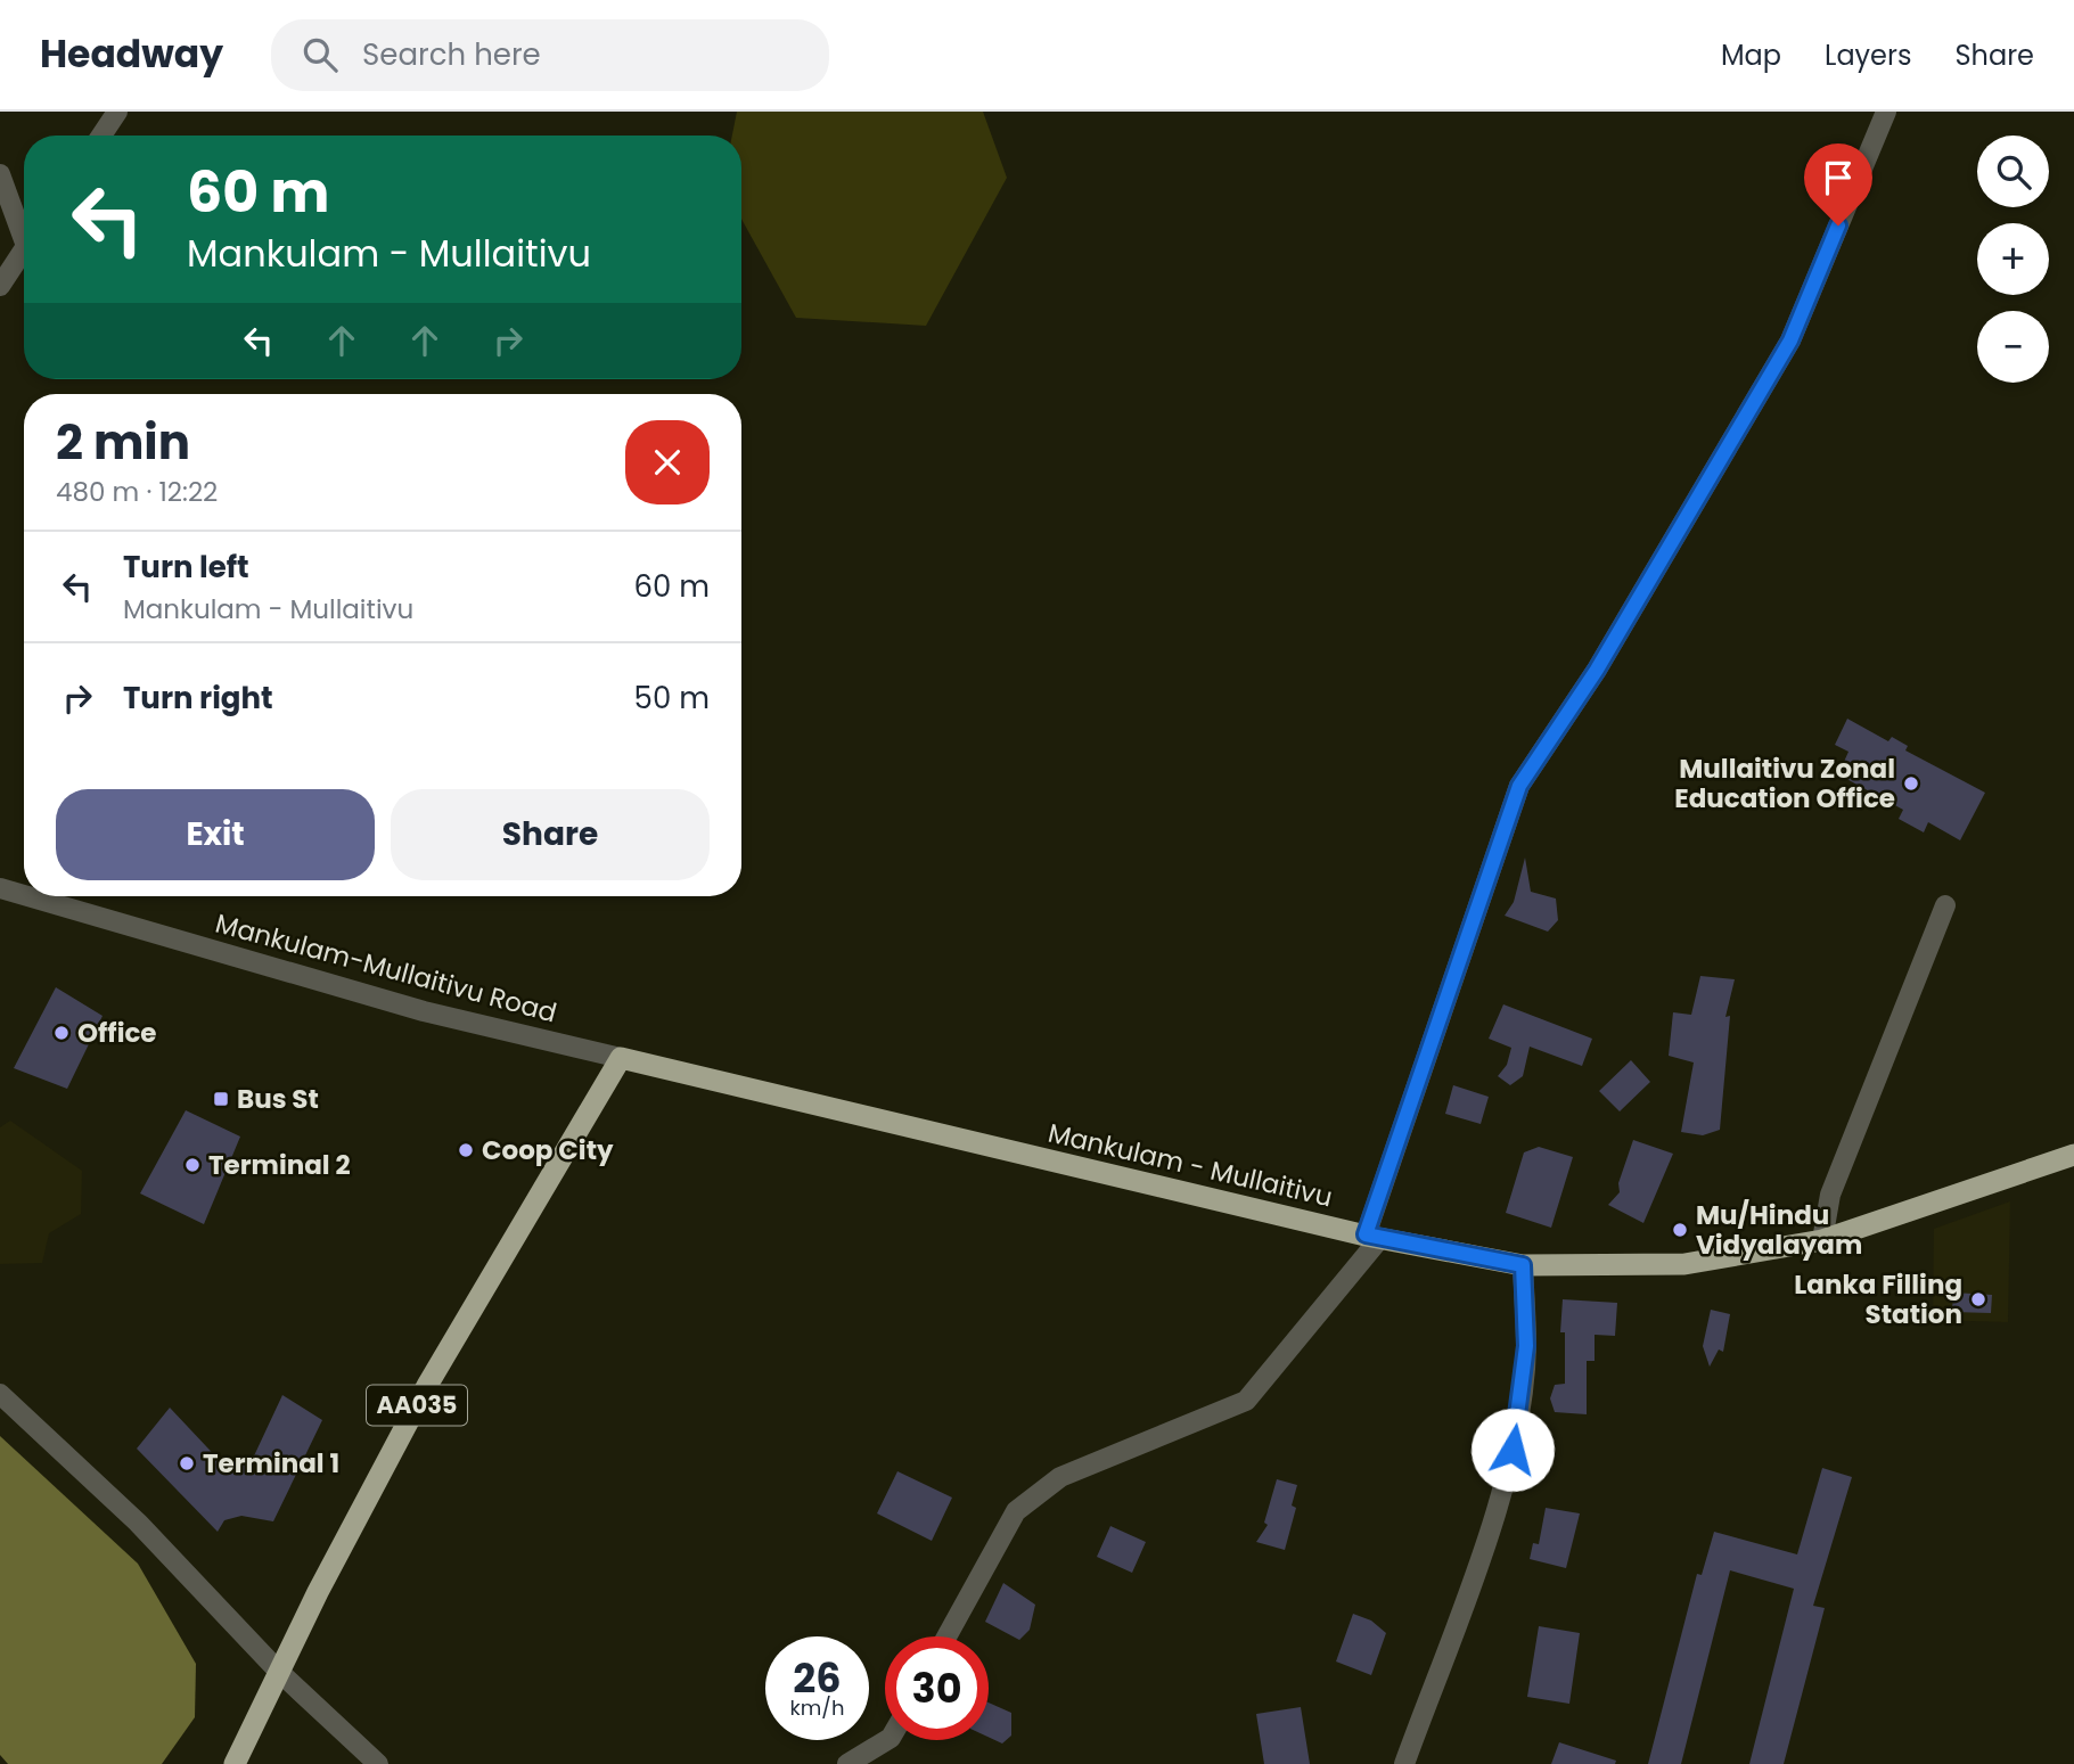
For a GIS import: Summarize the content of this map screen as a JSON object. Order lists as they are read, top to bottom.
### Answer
{
  "streets": {
    "highway": ["Mankulam - Mullaitivu", "AA035"],
    "street": ["Mankulam-Mullaitivu Road"]
  },
  "crossings": [
    ["Mankulam-Mullaitivu Road", "Mankulam - Mullaitivu"],
    ["Mankulam-Mullaitivu Road", "AA035"],
    ["Mankulam - Mullaitivu", "AA035"]
  ],
  "places": {
    "other": [
      "Mullaitivu Zonal Education Office",
      "Office",
      "Coop City",
      "Terminal 2",
      "Mu/Hindu Vidyalayam",
      "Lanka Filling Station",
      "Terminal 1"
    ],
    "transit": ["Bus St"]
  },
  "page": {
    "header": "Headway",
    "search": "Search here",
    "nav": ["Map", "Layers", "Share"],
    "map_buttons": ["+", "−"],
    "turn": ["60 m", "Mankulam - Mullaitivu"],
    "heading": ["2 min", "480 m · 12:22"],
    "list": [
      {
        "name": "Turn left",
        "note": "Mankulam - Mullaitivu",
        "value": "60 m"
      },
      {
        "name": "Turn right",
        "value": "50 m"
      }
    ],
    "buttons": ["Exit", "Share"],
    "speed": "26 km/h",
    "limit": "30"
  }
}
